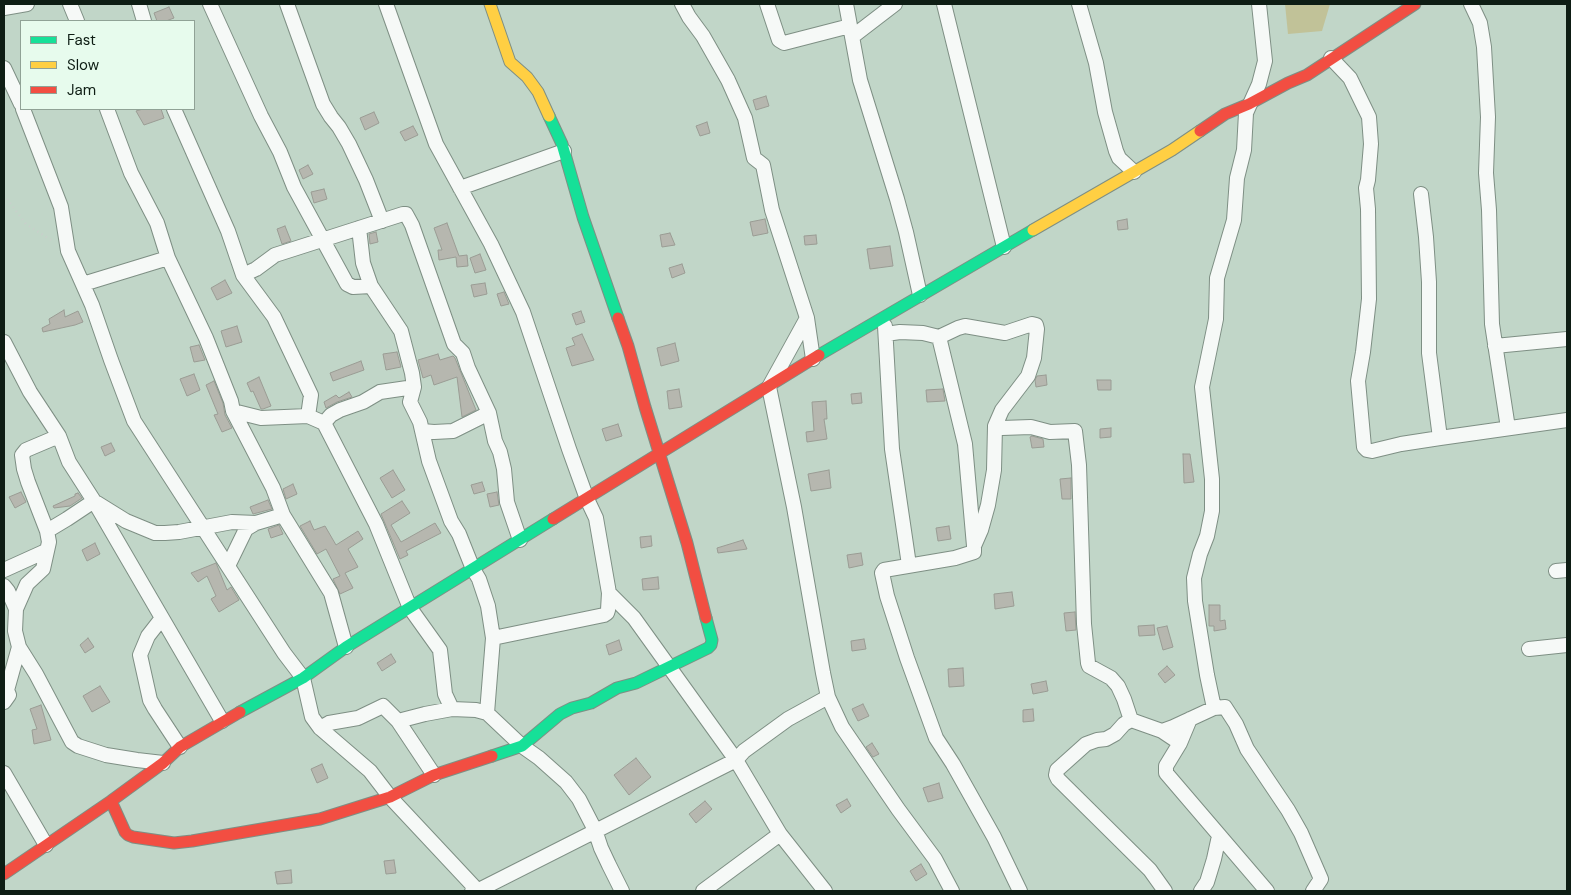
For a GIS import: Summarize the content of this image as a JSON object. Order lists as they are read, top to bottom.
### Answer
{
  "legend": ["Fast", "Slow", "Jam"]
}
